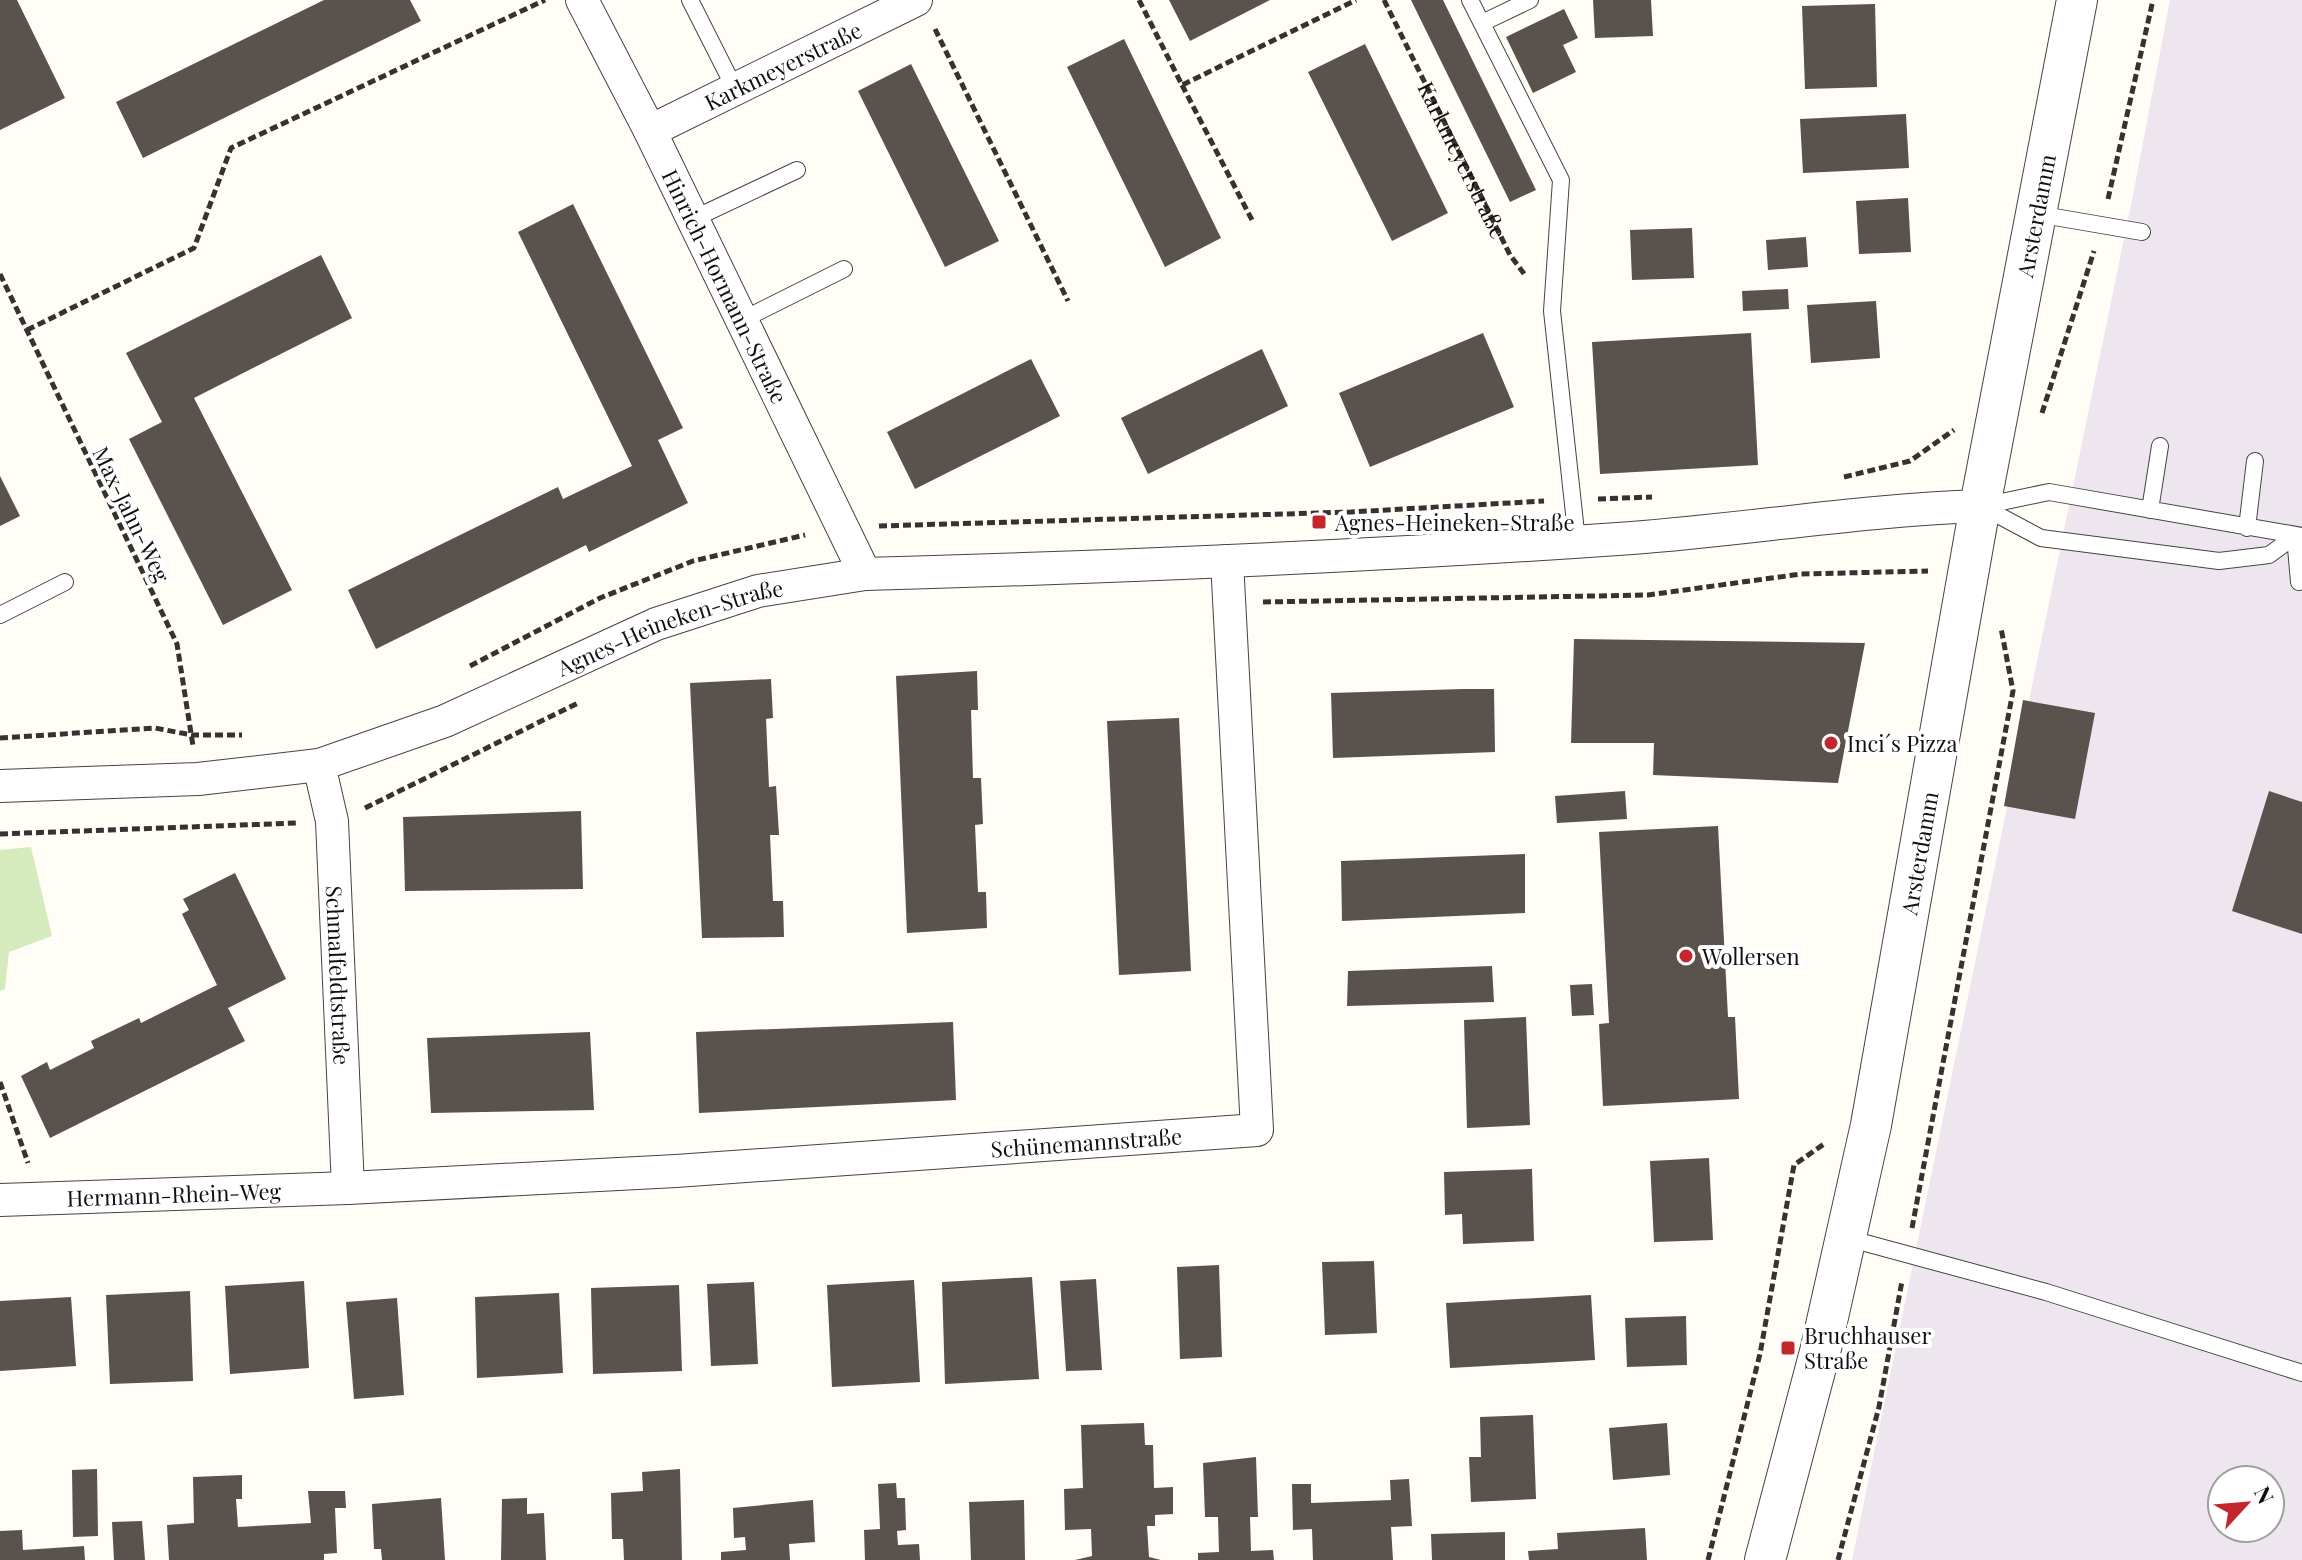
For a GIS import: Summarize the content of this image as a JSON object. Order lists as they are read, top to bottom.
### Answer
{
  "streets": {
    "street": [
      "Karkmeyerstraße",
      "Arsterdamm",
      "Hinrich-Hormann-Straße",
      "Agnes-Heineken-Straße",
      "Schmalfeldtstraße",
      "Schünemannstraße",
      "Hermann-Rhein-Weg"
    ],
    "path": ["Max-Jahn-Weg"]
  },
  "crossings": [
    ["Karkmeyerstraße", "Hinrich-Hormann-Straße"],
    ["Arsterdamm", "Agnes-Heineken-Straße"],
    ["Hinrich-Hormann-Straße", "Agnes-Heineken-Straße"],
    ["Max-Jahn-Weg", "Agnes-Heineken-Straße"],
    ["Agnes-Heineken-Straße", "Schmalfeldtstraße"],
    ["Agnes-Heineken-Straße", "Schünemannstraße"],
    ["Schmalfeldtstraße", "Schünemannstraße"],
    ["Schmalfeldtstraße", "Hermann-Rhein-Weg"],
    ["Schünemannstraße", "Hermann-Rhein-Weg"]
  ],
  "places": {
    "transit": ["Agnes-Heineken-Straße", "Bruchhauser Straße"],
    "other": ["Inci´s Pizza", "Wollersen"]
  },
  "north": "top right"
}
